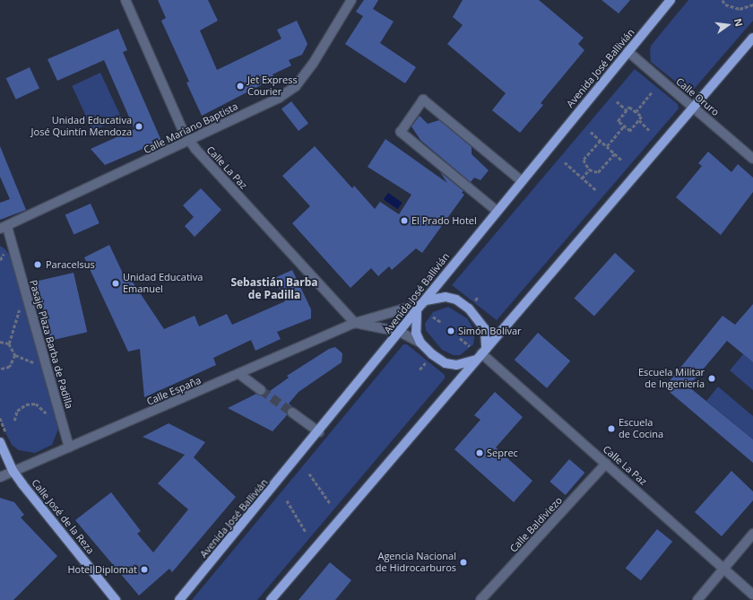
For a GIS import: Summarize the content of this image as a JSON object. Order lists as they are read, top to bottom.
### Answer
{
  "streets": {
    "main road": ["Avenida José Ballivián", "Calle José de la Reza"],
    "street": [
      "Calle Oruro",
      "Calle Mariano Baptista",
      "Calle La Paz",
      "Pasaje Plaza Barba de Padilla",
      "Calle España",
      "Calle Baldiviezo"
    ]
  },
  "crossings": [
    ["Avenida José Ballivián", "Calle Oruro"],
    ["Avenida José Ballivián", "Calle La Paz"],
    ["Calle Mariano Baptista", "Calle La Paz"],
    ["Calle Mariano Baptista", "Pasaje Plaza Barba de Padilla"],
    ["Calle La Paz", "Calle España"],
    ["Calle La Paz", "Calle Baldiviezo"],
    ["Pasaje Plaza Barba de Padilla", "Calle España"],
    ["Calle España", "Calle José de la Reza"]
  ],
  "districts": ["Sebastián Barba de Padilla"],
  "places": [
    "Jet Express Courier",
    "Unidad Educativa José Quintín Mendoza",
    "El Prado Hotel",
    "Paracelsus",
    "Unidad Educativa Emanuel",
    "Simón Bolívar",
    "Escuela Militar de Ingeniería",
    "Escuela de Cocina",
    "Seprec",
    "Agencia Nacional de Hidrocarburos",
    "Hotel Diplomat"
  ],
  "north": "right"
}
